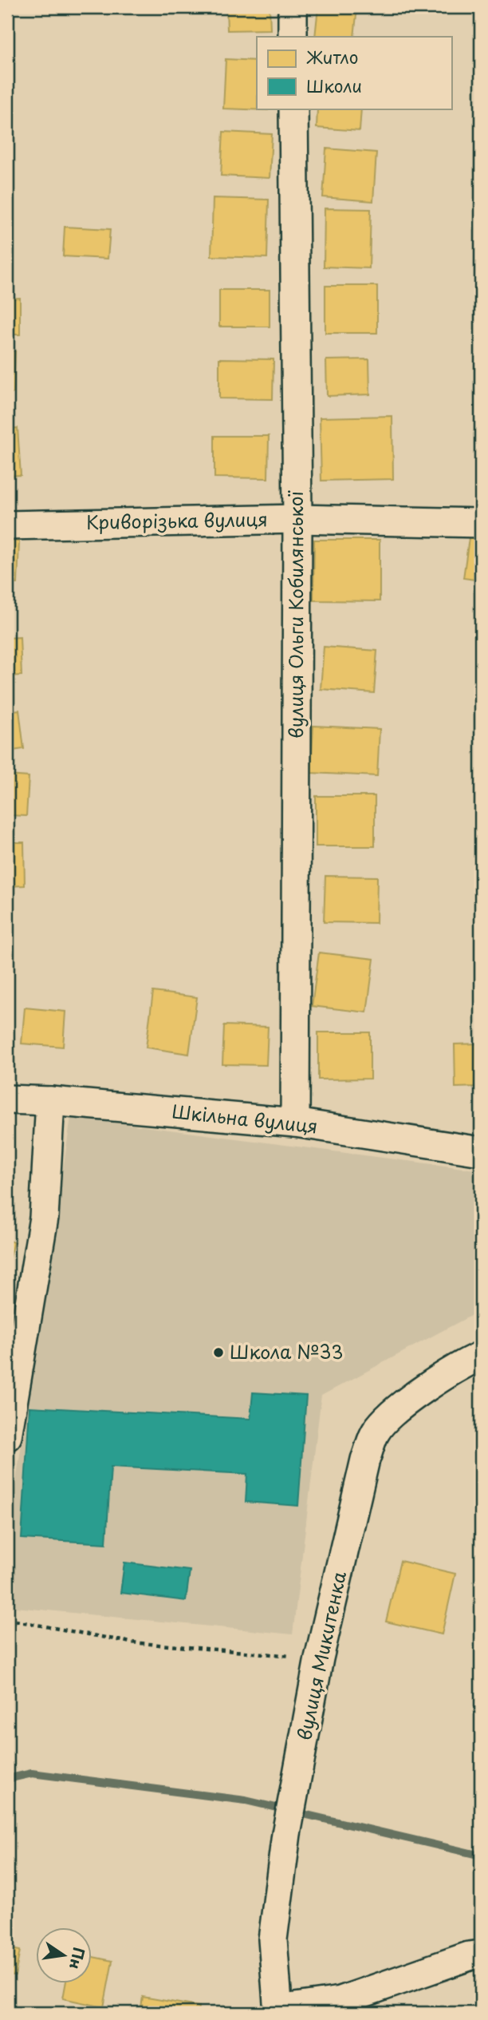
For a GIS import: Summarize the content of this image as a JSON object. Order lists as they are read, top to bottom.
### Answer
{
  "streets": {
    "street": [
      "Криворізька вулиця",
      "вулиця Ольги Кобилянської",
      "Шкільна вулиця",
      "вулиця Микитенка"
    ]
  },
  "crossings": [
    ["Криворізька вулиця", "вулиця Ольги Кобилянської"],
    ["вулиця Ольги Кобилянської", "Шкільна вулиця"]
  ],
  "places": ["Школа №33"],
  "legend": ["Житло", "Школи"],
  "north": "right"
}
